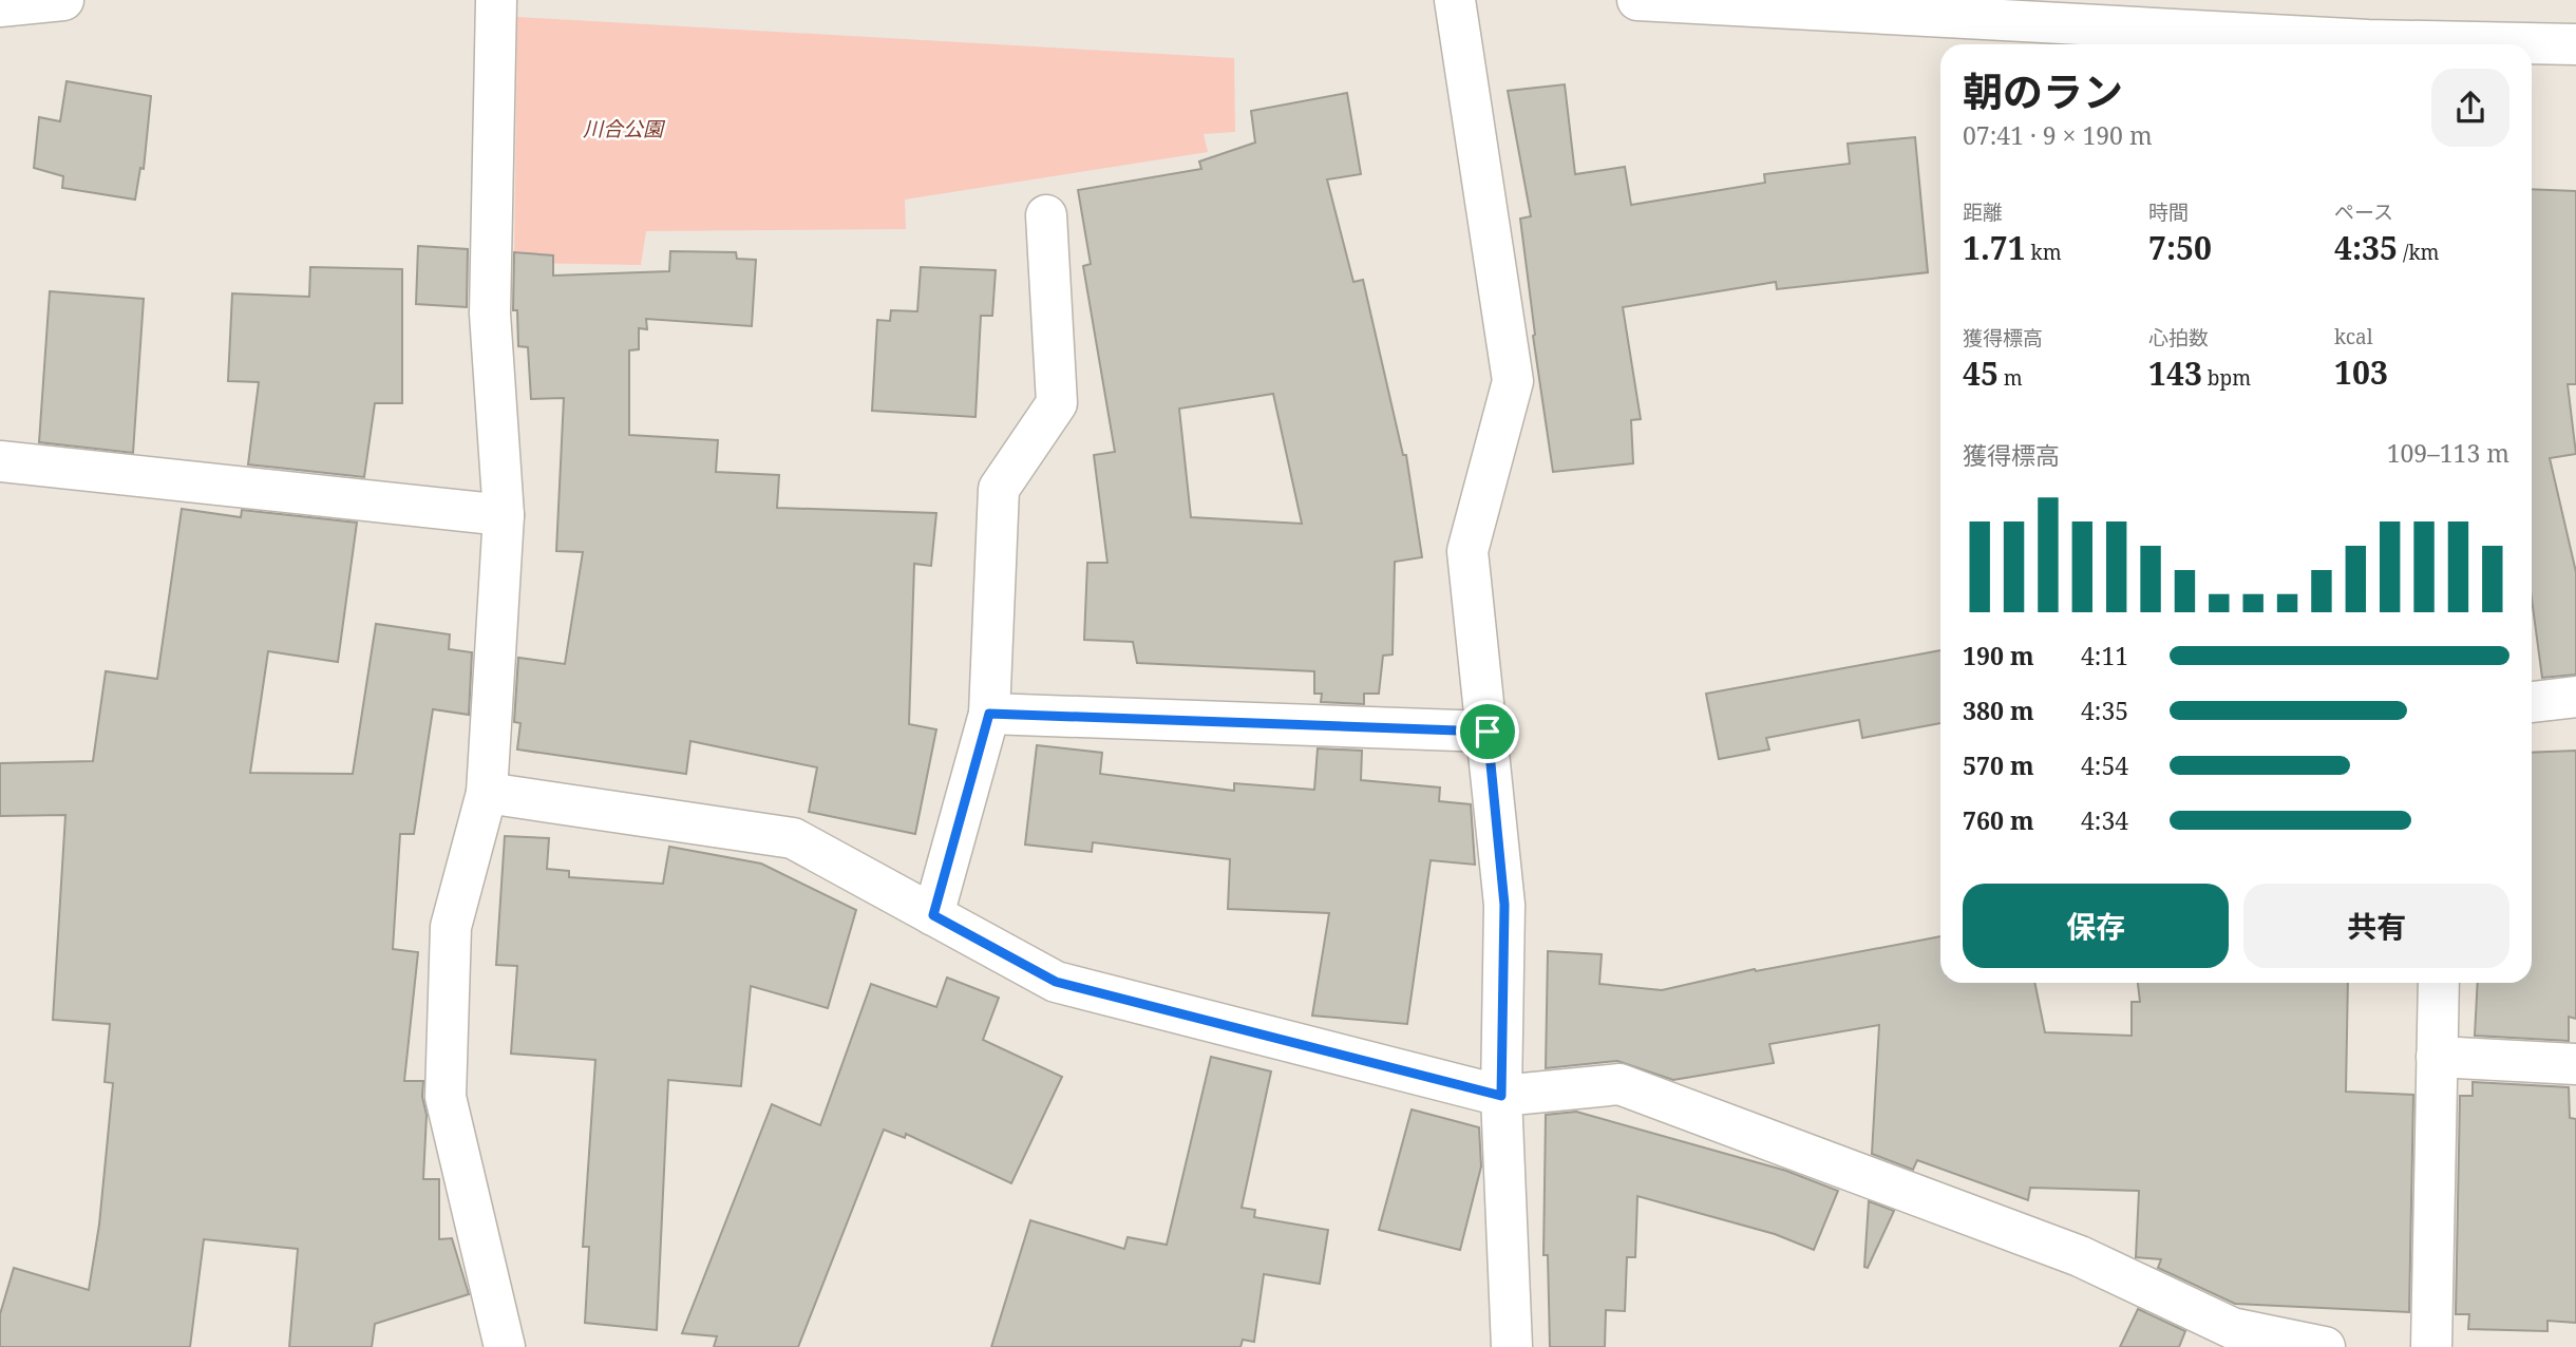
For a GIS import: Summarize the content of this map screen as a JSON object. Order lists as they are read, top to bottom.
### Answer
{
  "parks": ["川合公園"],
  "page": {
    "heading": ["朝のラン", "07:41 · 9 × 190 m"],
    "stats": [
      ["距離", "1.71 km"],
      ["時間", "7:50"],
      ["ペース", "4:35 /km"],
      ["獲得標高", "45 m"],
      ["心拍数", "143 bpm"],
      ["kcal", "103"]
    ],
    "chart": ["獲得標高", "109–113 m"],
    "list": [
      {
        "name": "190 m",
        "note": "4:11"
      },
      {
        "name": "380 m",
        "note": "4:35"
      },
      {
        "name": "570 m",
        "note": "4:54"
      },
      {
        "name": "760 m",
        "note": "4:34"
      }
    ],
    "buttons": ["保存", "共有"]
  }
}
